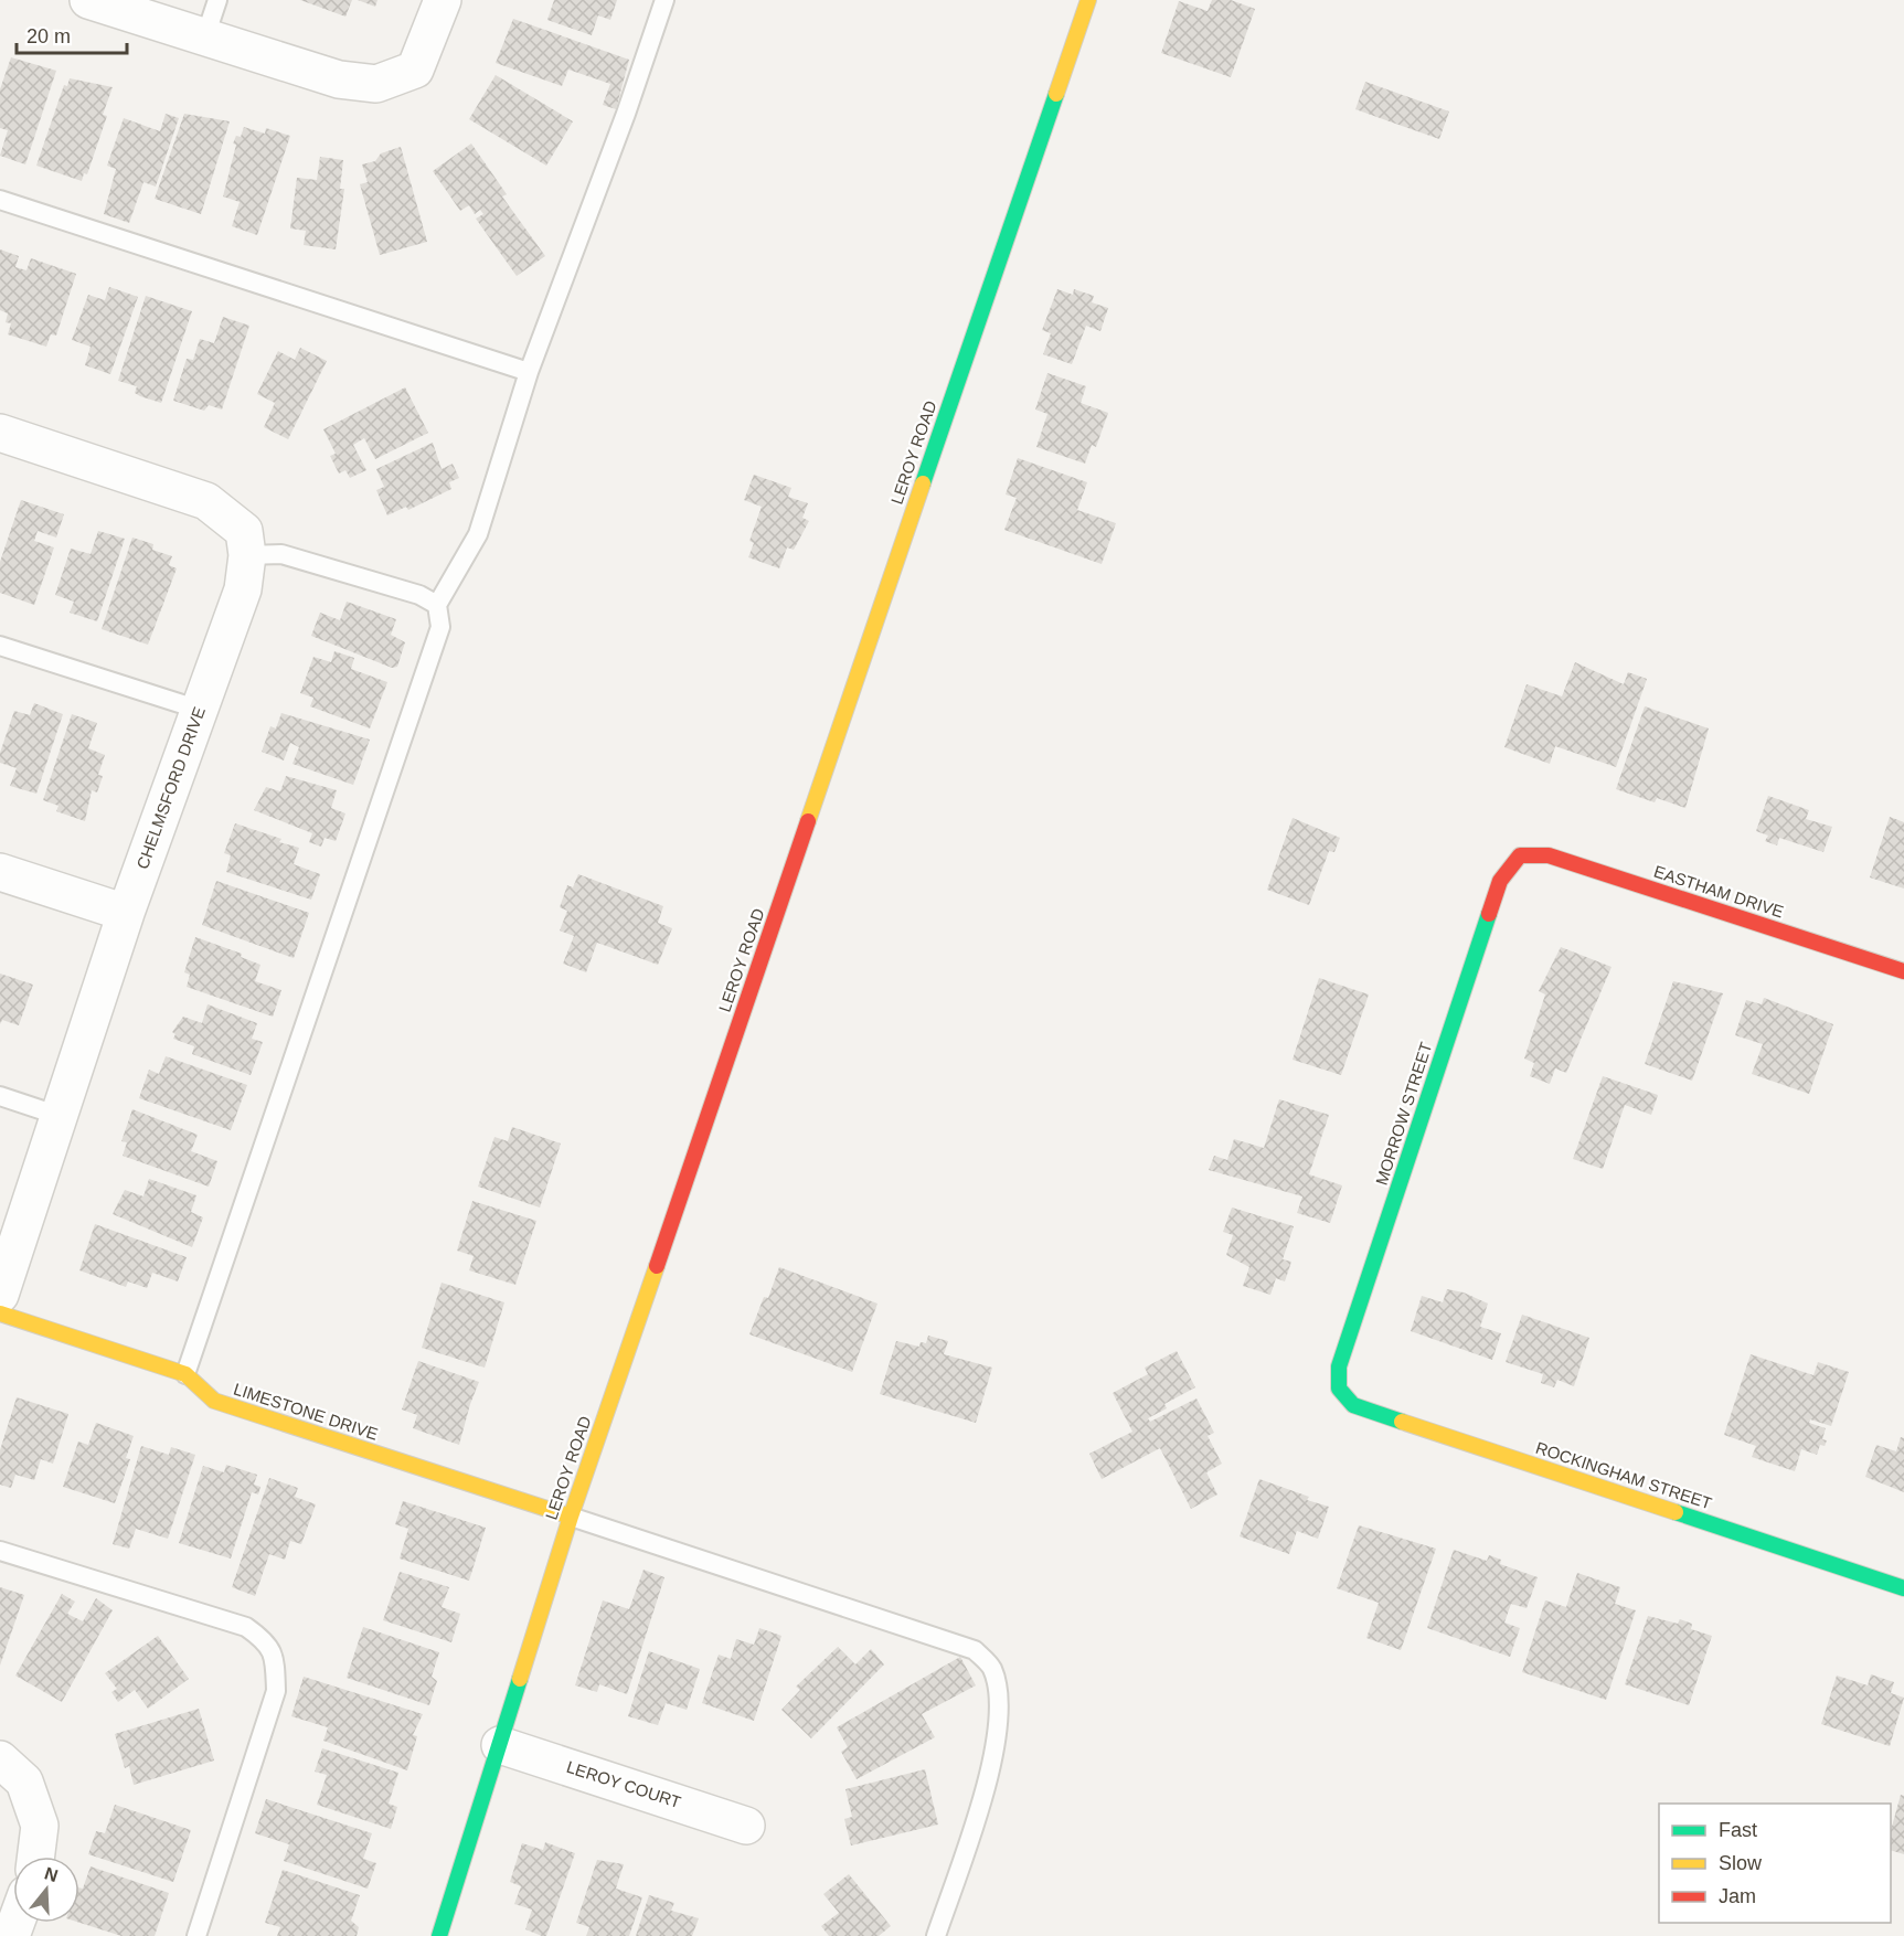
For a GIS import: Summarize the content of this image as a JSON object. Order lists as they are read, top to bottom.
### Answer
{
  "streets": {
    "street": [
      "LEROY ROAD",
      "CHELMSFORD DRIVE",
      "EASTHAM DRIVE",
      "MORROW STREET",
      "LIMESTONE DRIVE",
      "ROCKINGHAM STREET",
      "LEROY COURT"
    ]
  },
  "crossings": [
    ["LEROY ROAD", "LIMESTONE DRIVE"],
    ["LEROY ROAD", "LEROY COURT"],
    ["EASTHAM DRIVE", "MORROW STREET"],
    ["MORROW STREET", "ROCKINGHAM STREET"]
  ],
  "legend": ["Fast", "Slow", "Jam"],
  "scale_bar": "20 m",
  "north": "top"
}
